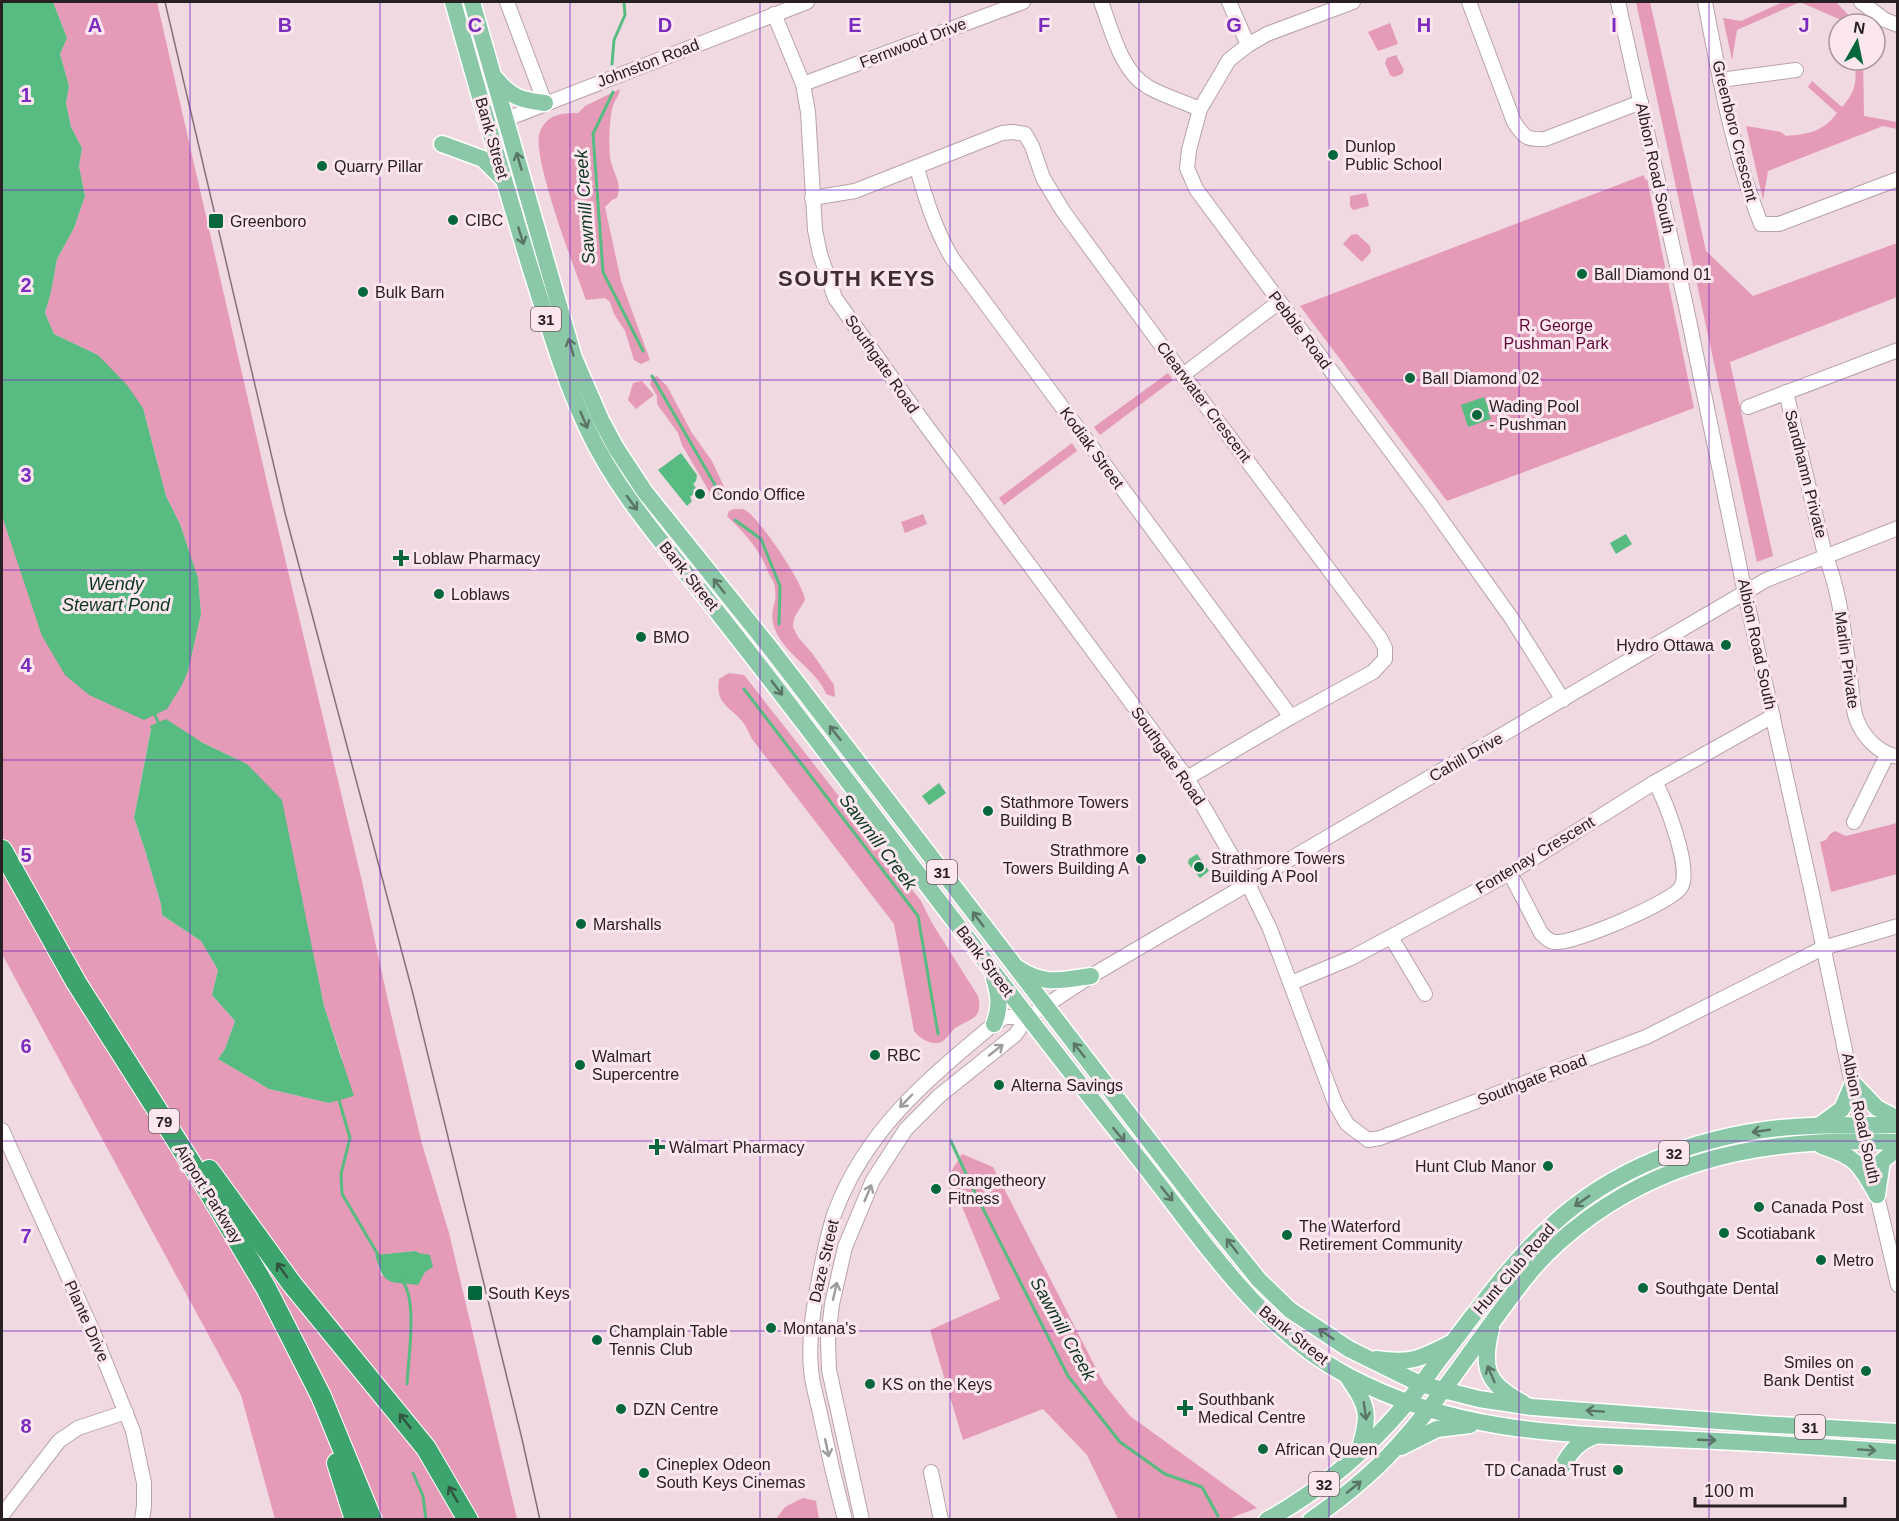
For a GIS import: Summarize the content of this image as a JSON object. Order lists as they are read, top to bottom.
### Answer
{
  "streets": {
    "highway": ["79", "Airport Parkway"],
    "main road": [
      "Bank Street",
      "31",
      "32",
      "Hunt Club Road"
    ],
    "street": [
      "Fernwood Drive",
      "Johnston Road",
      "Greenboro Crescent",
      "Albion Road South",
      "Pebble Road",
      "Southgate Road",
      "Clearwater Crescent",
      "Kodiak Street",
      "Sandhamn Private",
      "Marlin Private",
      "Cahill Drive",
      "Fontenay Crescent",
      "Daze Street",
      "Plante Drive"
    ]
  },
  "crossings": [
    ["Fernwood Drive", "Southgate Road"],
    ["Johnston Road", "Bank Street"],
    ["Johnston Road", "Southgate Road"],
    ["Bank Street", "Cahill Drive"],
    ["Bank Street", "Daze Street"],
    ["Bank Street", "Hunt Club Road"],
    ["Albion Road South", "Southgate Road"],
    ["Albion Road South", "Cahill Drive"],
    ["Albion Road South", "Fontenay Crescent"],
    ["Albion Road South", "Hunt Club Road"],
    ["Pebble Road", "Cahill Drive"],
    ["Southgate Road", "Clearwater Crescent"],
    ["Southgate Road", "Cahill Drive"],
    ["Southgate Road", "Fontenay Crescent"],
    ["Clearwater Crescent", "Kodiak Street"],
    ["Sandhamn Private", "Marlin Private"],
    ["Sandhamn Private", "Cahill Drive"],
    ["Marlin Private", "Cahill Drive"],
    ["Cahill Drive", "Daze Street"]
  ],
  "districts": ["SOUTH KEYS"],
  "water": ["Sawmill Creek", "Wendy Stewart Pond"],
  "parks": ["R. George Pushman Park"],
  "places": {
    "other": [
      "Dunlop Public School",
      "Quarry Pillar",
      "CIBC",
      "Ball Diamond 01",
      "Bulk Barn",
      "Ball Diamond 02",
      "Wading Pool - Pushman",
      "Condo Office",
      "Loblaws",
      "BMO",
      "Hydro Ottawa",
      "Stathmore Towers Building B",
      "Strathmore Towers Building A",
      "Strathmore Towers Building A Pool",
      "Marshalls",
      "RBC",
      "Walmart Supercentre",
      "Alterna Savings",
      "Hunt Club Manor",
      "Orangetheory Fitness",
      "Canada Post",
      "Scotiabank",
      "The Waterford Retirement Community",
      "Metro",
      "Southgate Dental",
      "Montana's",
      "Champlain Table Tennis Club",
      "Smiles on Bank Dentist",
      "KS on the Keys",
      "DZN Centre",
      "African Queen",
      "TD Canada Trust",
      "Cineplex Odeon South Keys Cinemas"
    ],
    "transit": ["Greenboro", "South Keys"],
    "health": ["Loblaw Pharmacy", "Walmart Pharmacy", "Southbank Medical Centre"]
  },
  "scale_bar": "100 m",
  "north": "top",
  "grid": {
    "columns": [
      "A",
      "B",
      "C",
      "D",
      "E",
      "F",
      "G",
      "H",
      "I",
      "J"
    ],
    "rows": [
      "1",
      "2",
      "3",
      "4",
      "5",
      "6",
      "7",
      "8"
    ]
  }
}
